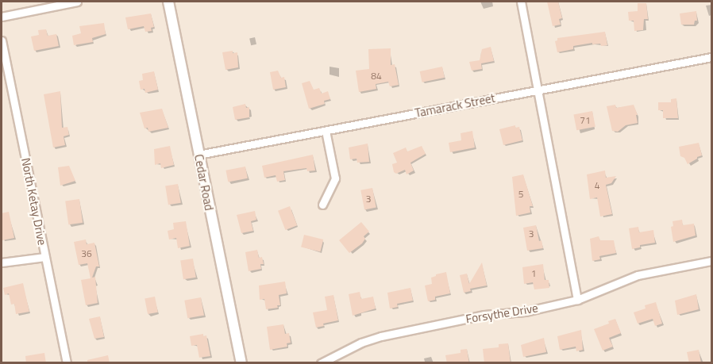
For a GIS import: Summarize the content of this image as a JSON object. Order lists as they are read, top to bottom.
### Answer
{
  "streets": {
    "street": [
      "Tamarack Street",
      "Cedar Road",
      "North Ketay Drive",
      "Forsythe Drive"
    ]
  },
  "crossings": [
    ["Tamarack Street", "Cedar Road"]
  ],
  "house_numbers": [
    "84",
    "71",
    "4",
    "5",
    "3",
    "3",
    "36",
    "1"
  ]
}
